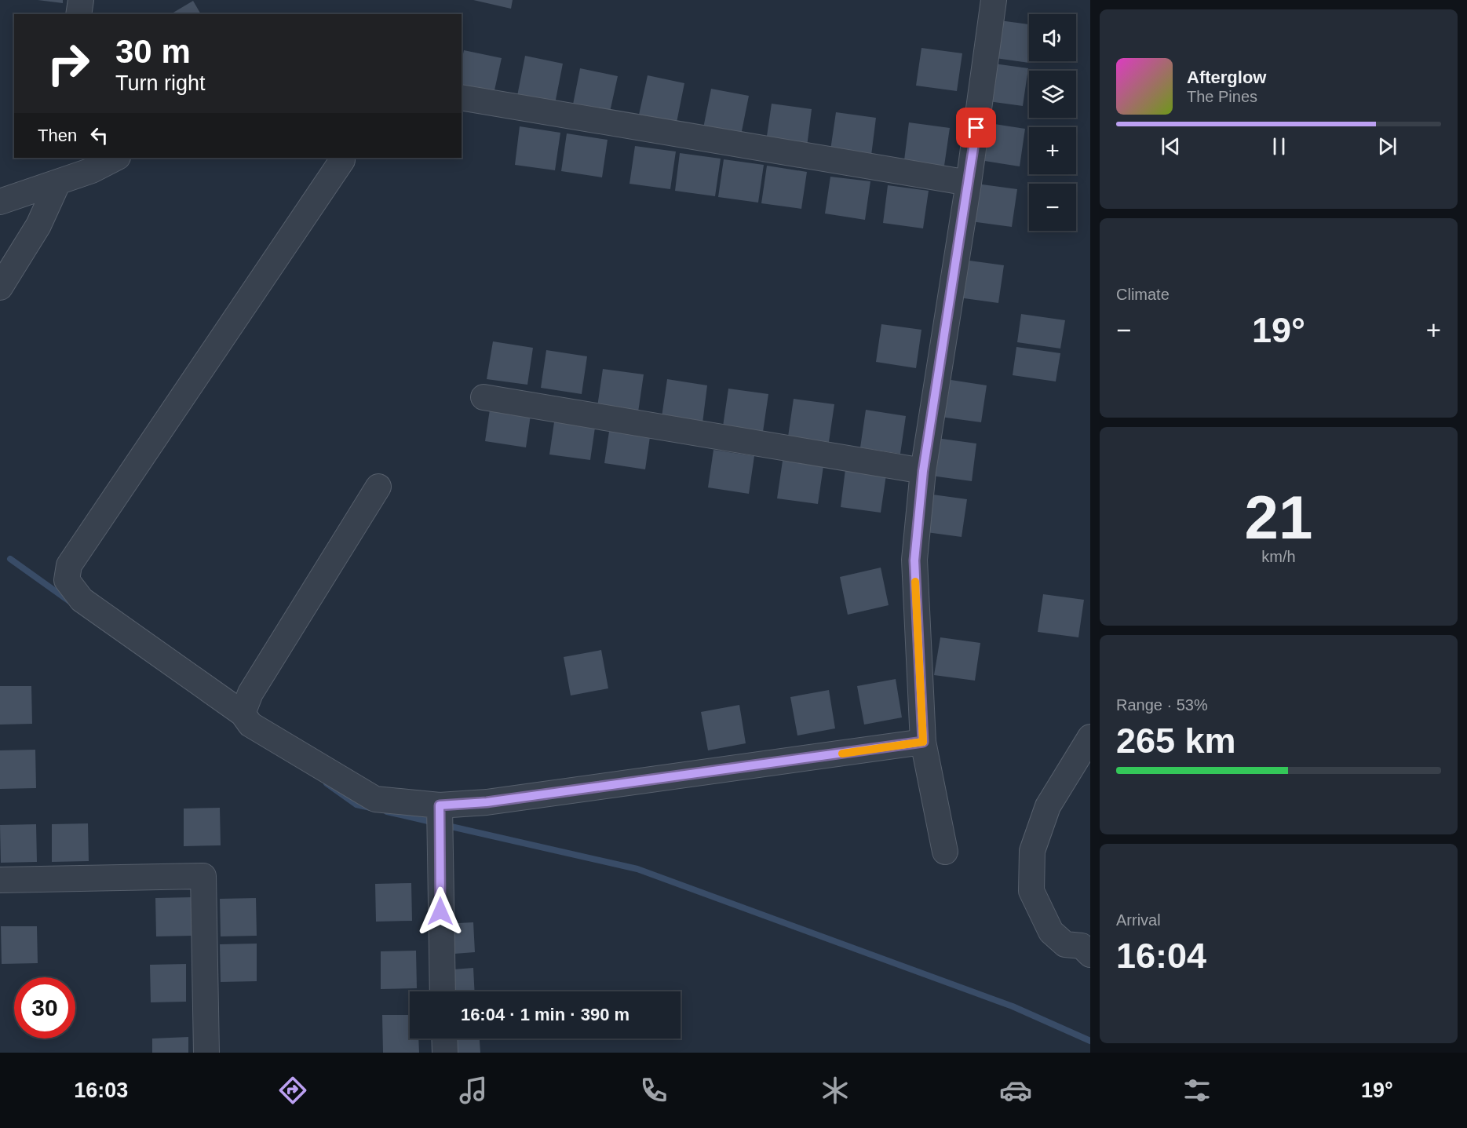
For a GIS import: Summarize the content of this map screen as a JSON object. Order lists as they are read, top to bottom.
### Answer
{
  "page": {
    "map_buttons": ["+", "−"],
    "turn": ["30 m", "Turn right"],
    "song": ["Afterglow", "The Pines"],
    "then": "Then",
    "tile": [
      "Climate",
      ["21", "km/h"],
      ["Range · 53%", "265 km"],
      ["Arrival", "16:04"]
    ],
    "heat": ["−", "19°", "+"],
    "limit": "30",
    "trip": "16:04 · 1 min · 390 m",
    "tabs": ["16:03", "19°"]
  }
}
